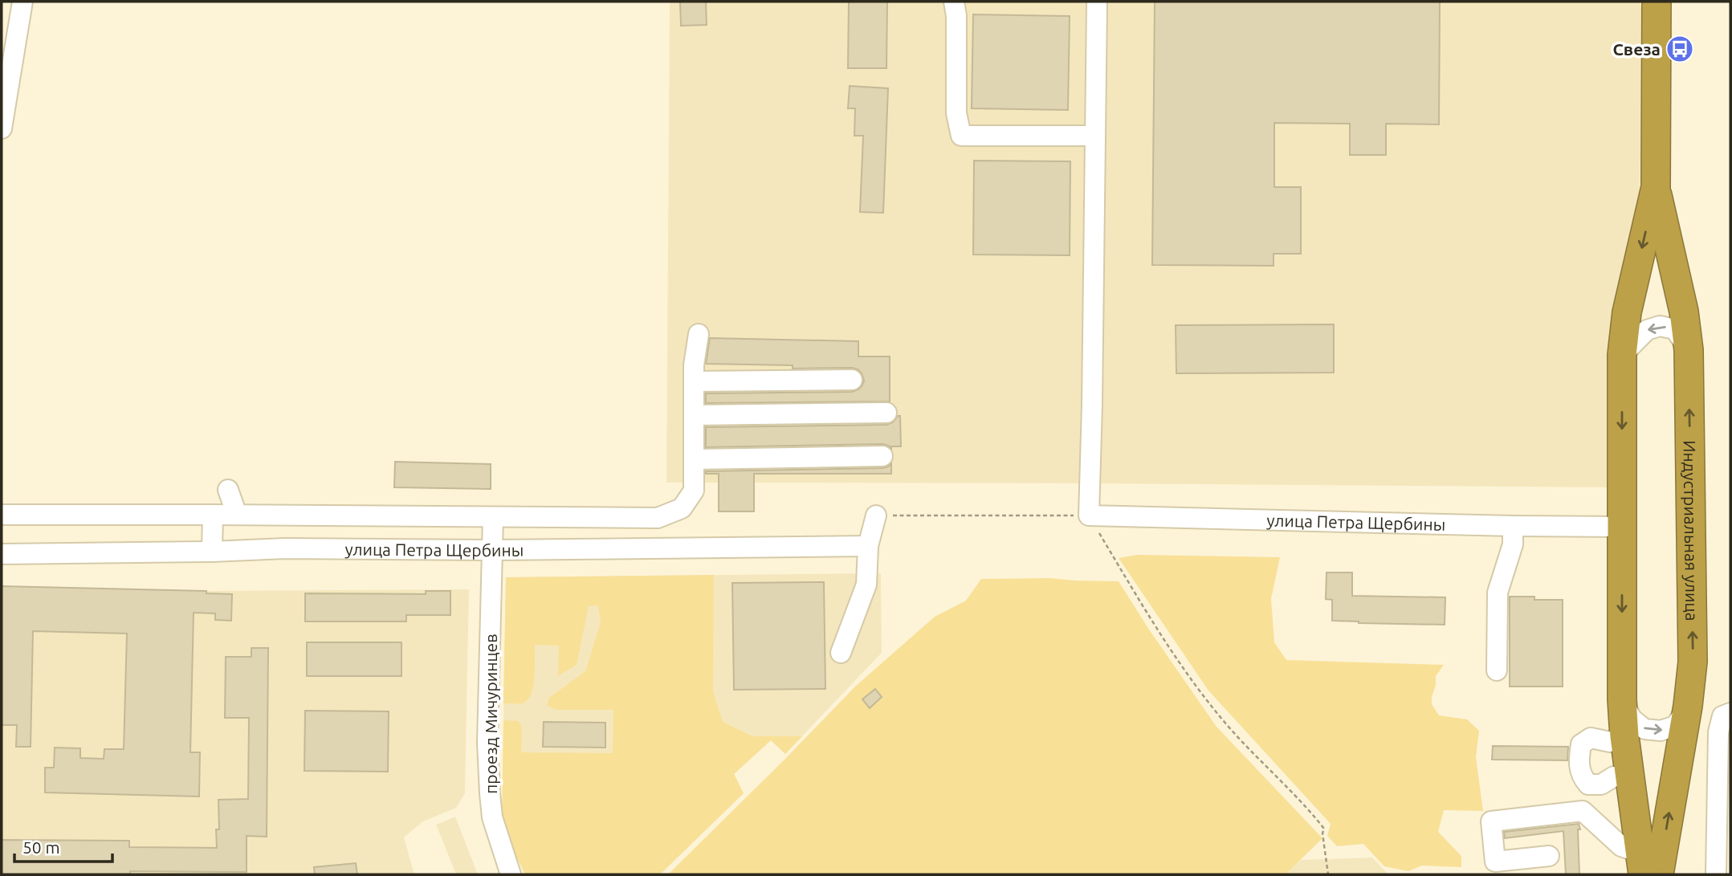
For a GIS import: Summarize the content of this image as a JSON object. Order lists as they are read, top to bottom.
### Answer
{
  "streets": {
    "highway": ["Индустриальная улица"],
    "street": ["улица Петра Щербины", "проезд Мичуринцев"]
  },
  "crossings": [
    ["улица Петра Щербины", "Индустриальная улица"],
    ["улица Петра Щербины", "проезд Мичуринцев"]
  ],
  "places": {
    "bus stop": ["Свеза"]
  },
  "scale_bar": "50 m"
}
